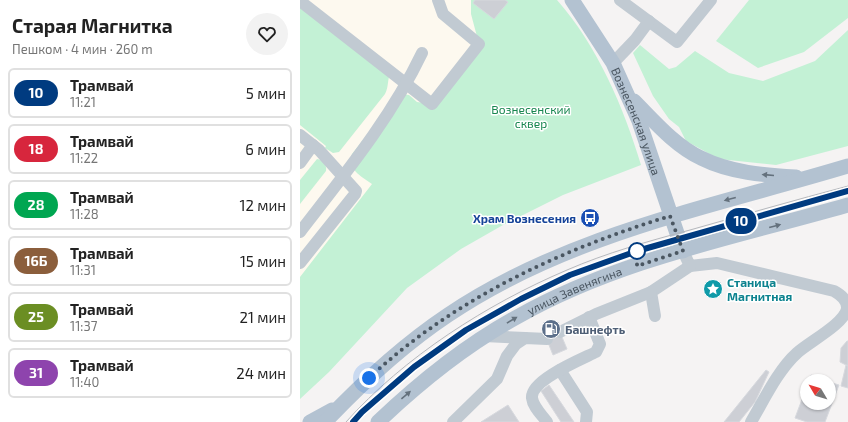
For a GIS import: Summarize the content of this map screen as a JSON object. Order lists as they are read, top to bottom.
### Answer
{
  "streets": {
    "main road": ["Вознесенская улица", "улица Завенягина"]
  },
  "crossings": [
    ["Вознесенская улица", "улица Завенягина"]
  ],
  "parks": ["Вознесенский cквер"],
  "places": {
    "bus stop": ["Храм Вознесения"],
    "place": ["Станица Магнитная"],
    "fuel station": ["Башнефть"]
  },
  "lines": ["tram line 10"],
  "north": "top left",
  "page": {
    "heading": ["Старая Магнитка", "Пешком · 4 мин · 260 m"],
    "on_map": "10",
    "list": [
      {
        "mark": "10",
        "name": "Трамвай",
        "note": "11:21",
        "value": "5 мин"
      },
      {
        "mark": "18",
        "name": "Трамвай",
        "note": "11:22",
        "value": "6 мин"
      },
      {
        "mark": "28",
        "name": "Трамвай",
        "note": "11:28",
        "value": "12 мин"
      },
      {
        "mark": "16Б",
        "name": "Трамвай",
        "note": "11:31",
        "value": "15 мин"
      },
      {
        "mark": "25",
        "name": "Трамвай",
        "note": "11:37",
        "value": "21 мин"
      },
      {
        "mark": "31",
        "name": "Трамвай",
        "note": "11:40",
        "value": "24 мин"
      }
    ]
  }
}
